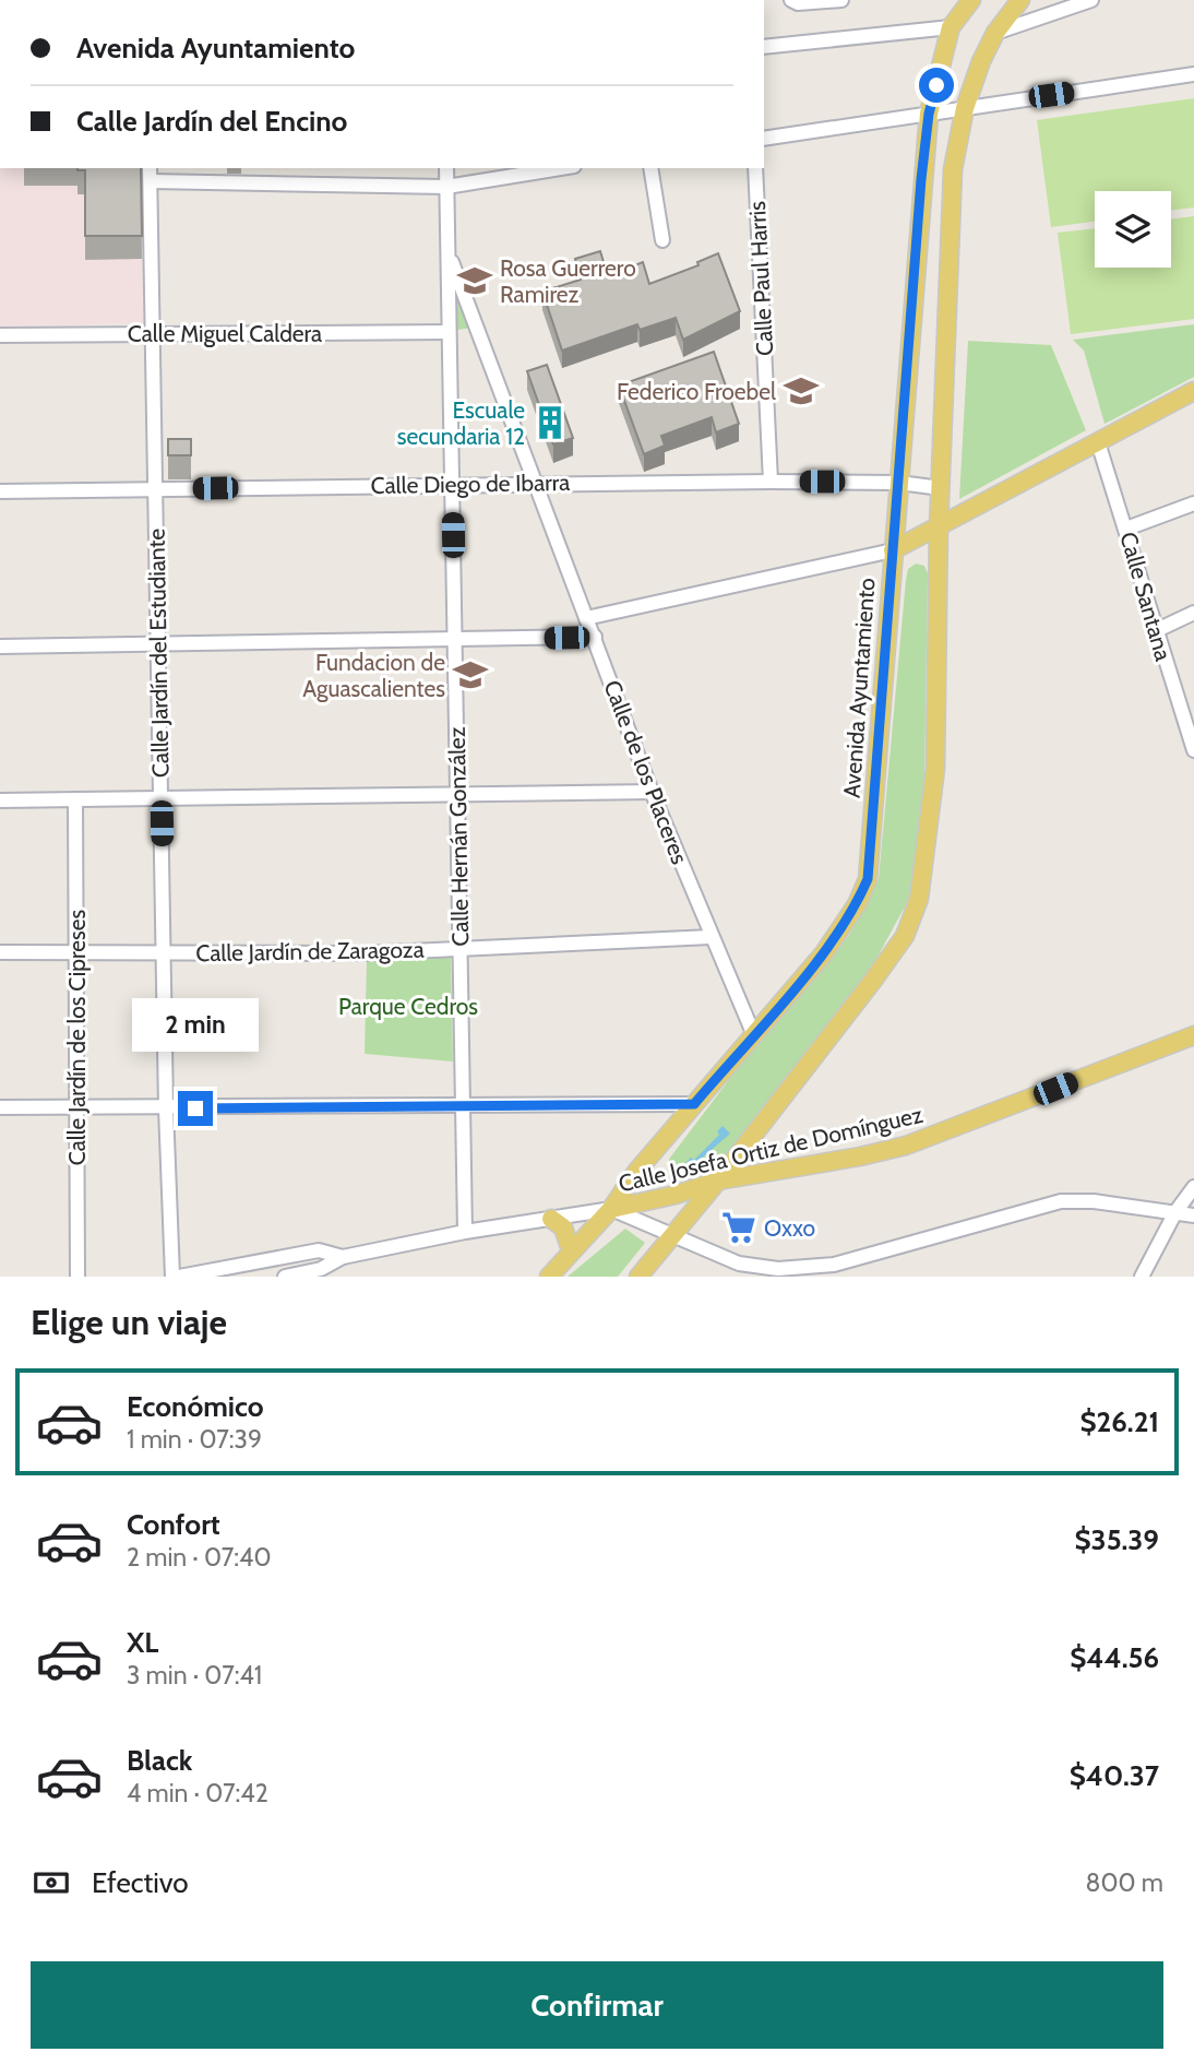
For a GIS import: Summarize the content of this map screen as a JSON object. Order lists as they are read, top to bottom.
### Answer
{
  "streets": {
    "main road": ["Avenida Ayuntamiento", "Calle Josefa Ortiz de Domínguez"],
    "street": [
      "Calle Paul Harris",
      "Calle Miguel Caldera",
      "Calle Diego de Ibarra",
      "Calle Santana",
      "Calle Jardín del Estudiante",
      "Calle de los Placeres",
      "Calle Hernán González",
      "Calle Jardín de Zaragoza",
      "Calle Jardín de los Cipreses"
    ]
  },
  "crossings": [
    ["Calle Paul Harris", "Calle Diego de Ibarra"],
    ["Calle Miguel Caldera", "Calle Jardín del Estudiante"],
    ["Calle Miguel Caldera", "Calle Hernán González"],
    ["Calle Diego de Ibarra", "Calle Jardín del Estudiante"],
    ["Calle Diego de Ibarra", "Avenida Ayuntamiento"],
    ["Calle Diego de Ibarra", "Calle de los Placeres"],
    ["Calle Diego de Ibarra", "Calle Hernán González"],
    ["Calle Jardín del Estudiante", "Calle Jardín de Zaragoza"],
    ["Calle Jardín del Estudiante", "Calle Josefa Ortiz de Domínguez"],
    ["Avenida Ayuntamiento", "Calle de los Placeres"],
    ["Avenida Ayuntamiento", "Calle Josefa Ortiz de Domínguez"],
    ["Calle de los Placeres", "Calle Hernán González"],
    ["Calle de los Placeres", "Calle Jardín de Zaragoza"],
    ["Calle Hernán González", "Calle Jardín de Zaragoza"],
    ["Calle Hernán González", "Calle Josefa Ortiz de Domínguez"],
    ["Calle Jardín de Zaragoza", "Calle Jardín de los Cipreses"]
  ],
  "parks": ["Parque Cedros"],
  "places": {
    "school or university": ["Rosa Guerrero Ramirez", "Federico Froebel", "Fundacion de Aguascalientes"],
    "building": ["Escuale secundaria 12"],
    "supermarket": ["Oxxo"]
  },
  "page": {
    "banner": ["Avenida Ayuntamiento", "Calle Jardín del Encino"],
    "bubble": "2 min",
    "heading": "Elige un viaje",
    "list": [
      {
        "name": "Económico",
        "note": "1 min · 07:39",
        "value": "$26.21"
      },
      {
        "name": "Confort",
        "note": "2 min · 07:40",
        "value": "$35.39"
      },
      {
        "name": "XL",
        "note": "3 min · 07:41",
        "value": "$44.56"
      },
      {
        "name": "Black",
        "note": "4 min · 07:42",
        "value": "$40.37"
      }
    ],
    "pay": ["Efectivo", "800 m"],
    "buttons": "Confirmar"
  }
}
